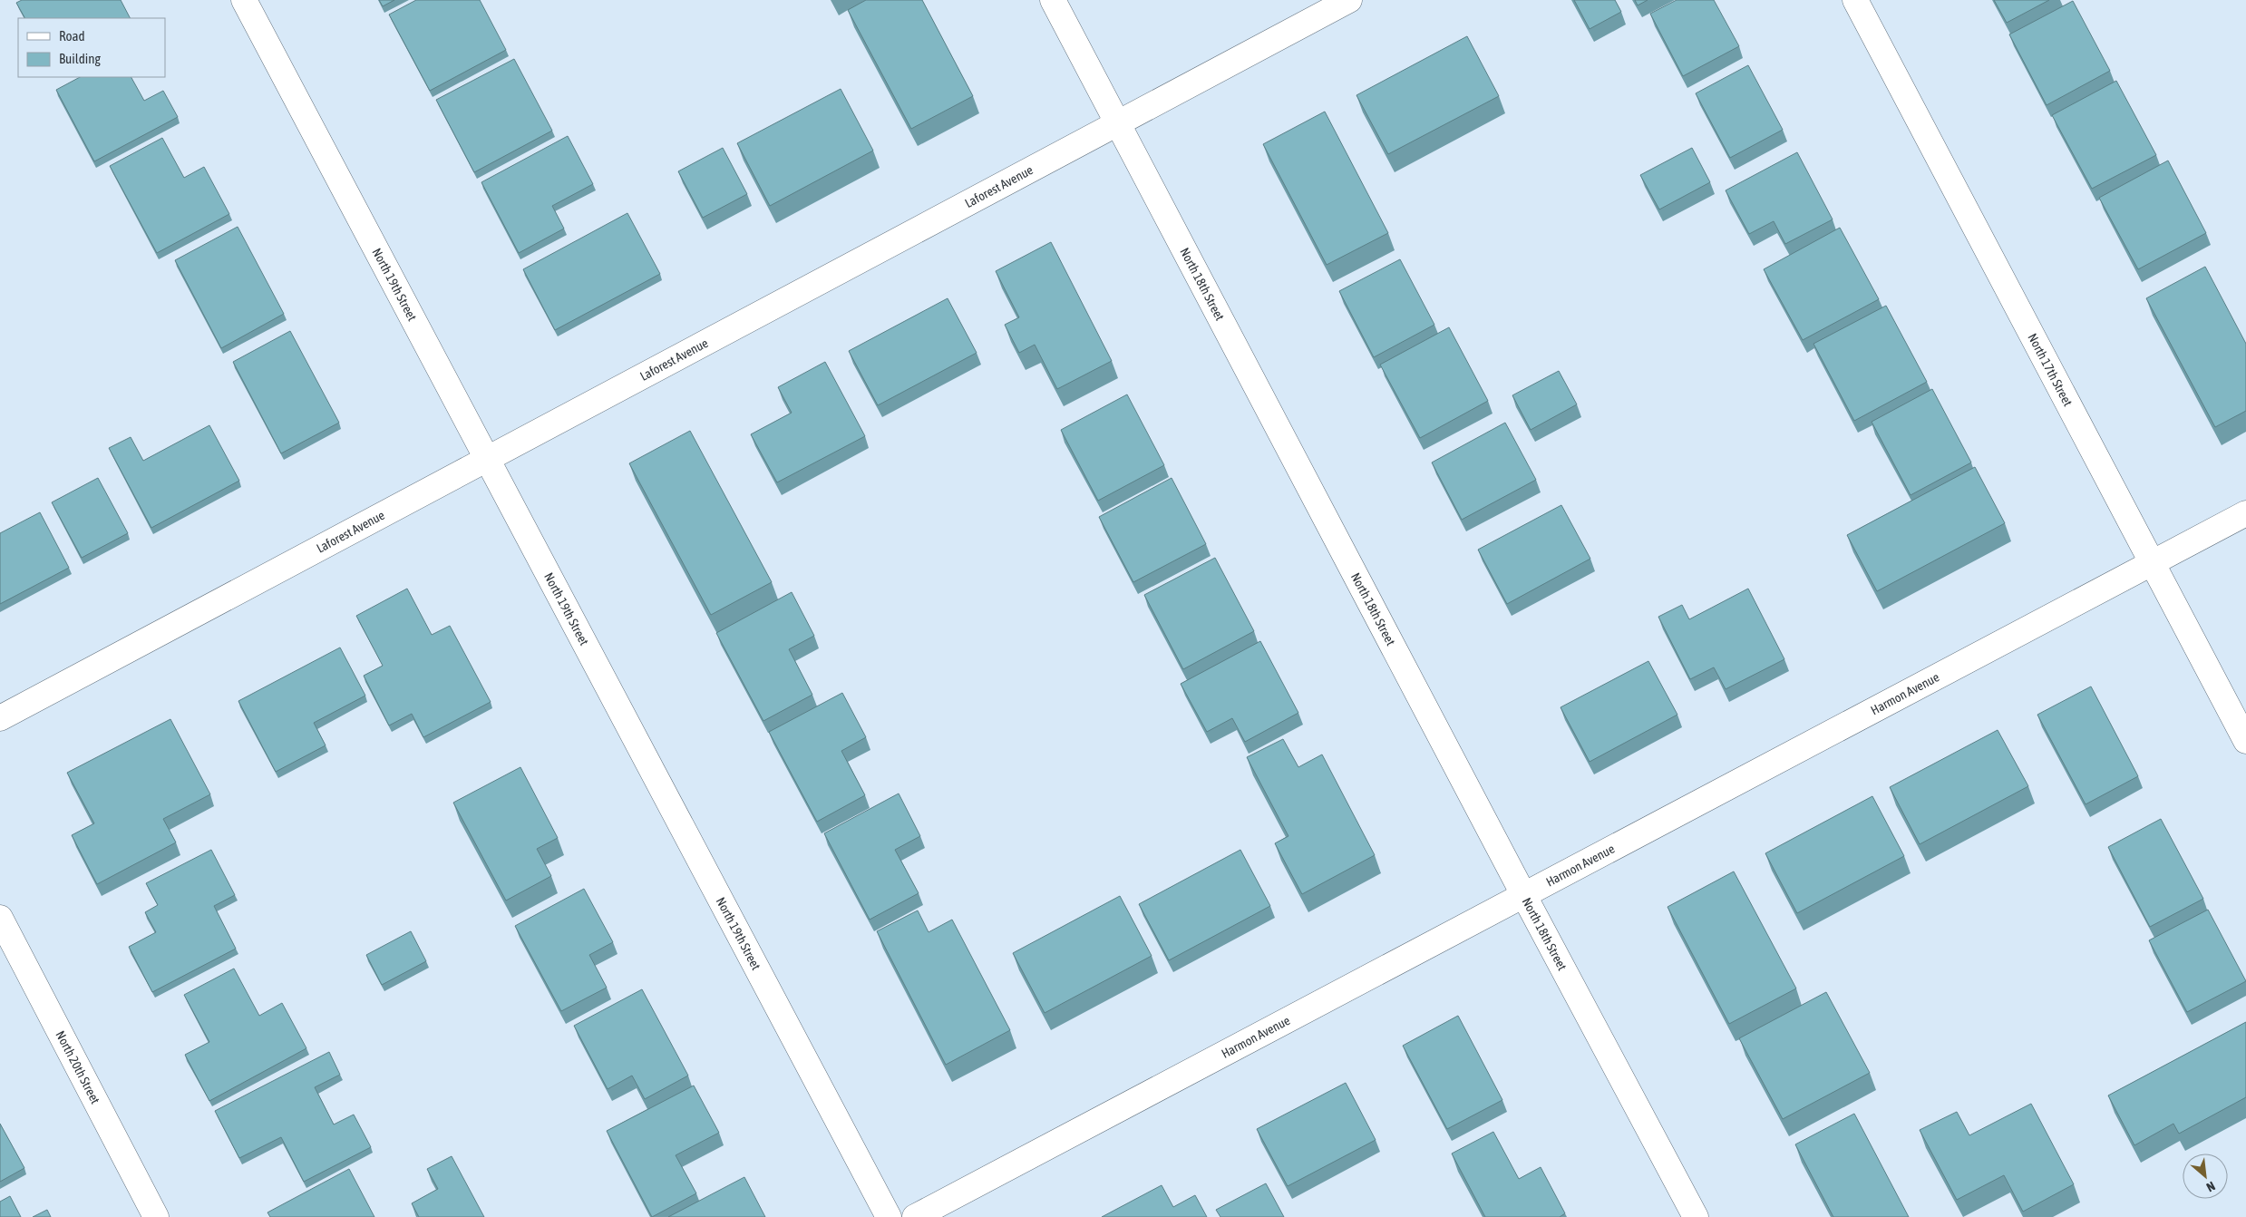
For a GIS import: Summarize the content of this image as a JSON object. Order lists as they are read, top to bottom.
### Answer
{
  "streets": {
    "street": [
      "Laforest Avenue",
      "North 19th Street",
      "North 18th Street",
      "North 17th Street",
      "Harmon Avenue",
      "North 20th Street"
    ]
  },
  "crossings": [
    ["Laforest Avenue", "North 19th Street"],
    ["Laforest Avenue", "North 18th Street"],
    ["North 18th Street", "Harmon Avenue"],
    ["North 17th Street", "Harmon Avenue"]
  ],
  "legend": ["Road", "Building"],
  "north": "bottom right"
}
